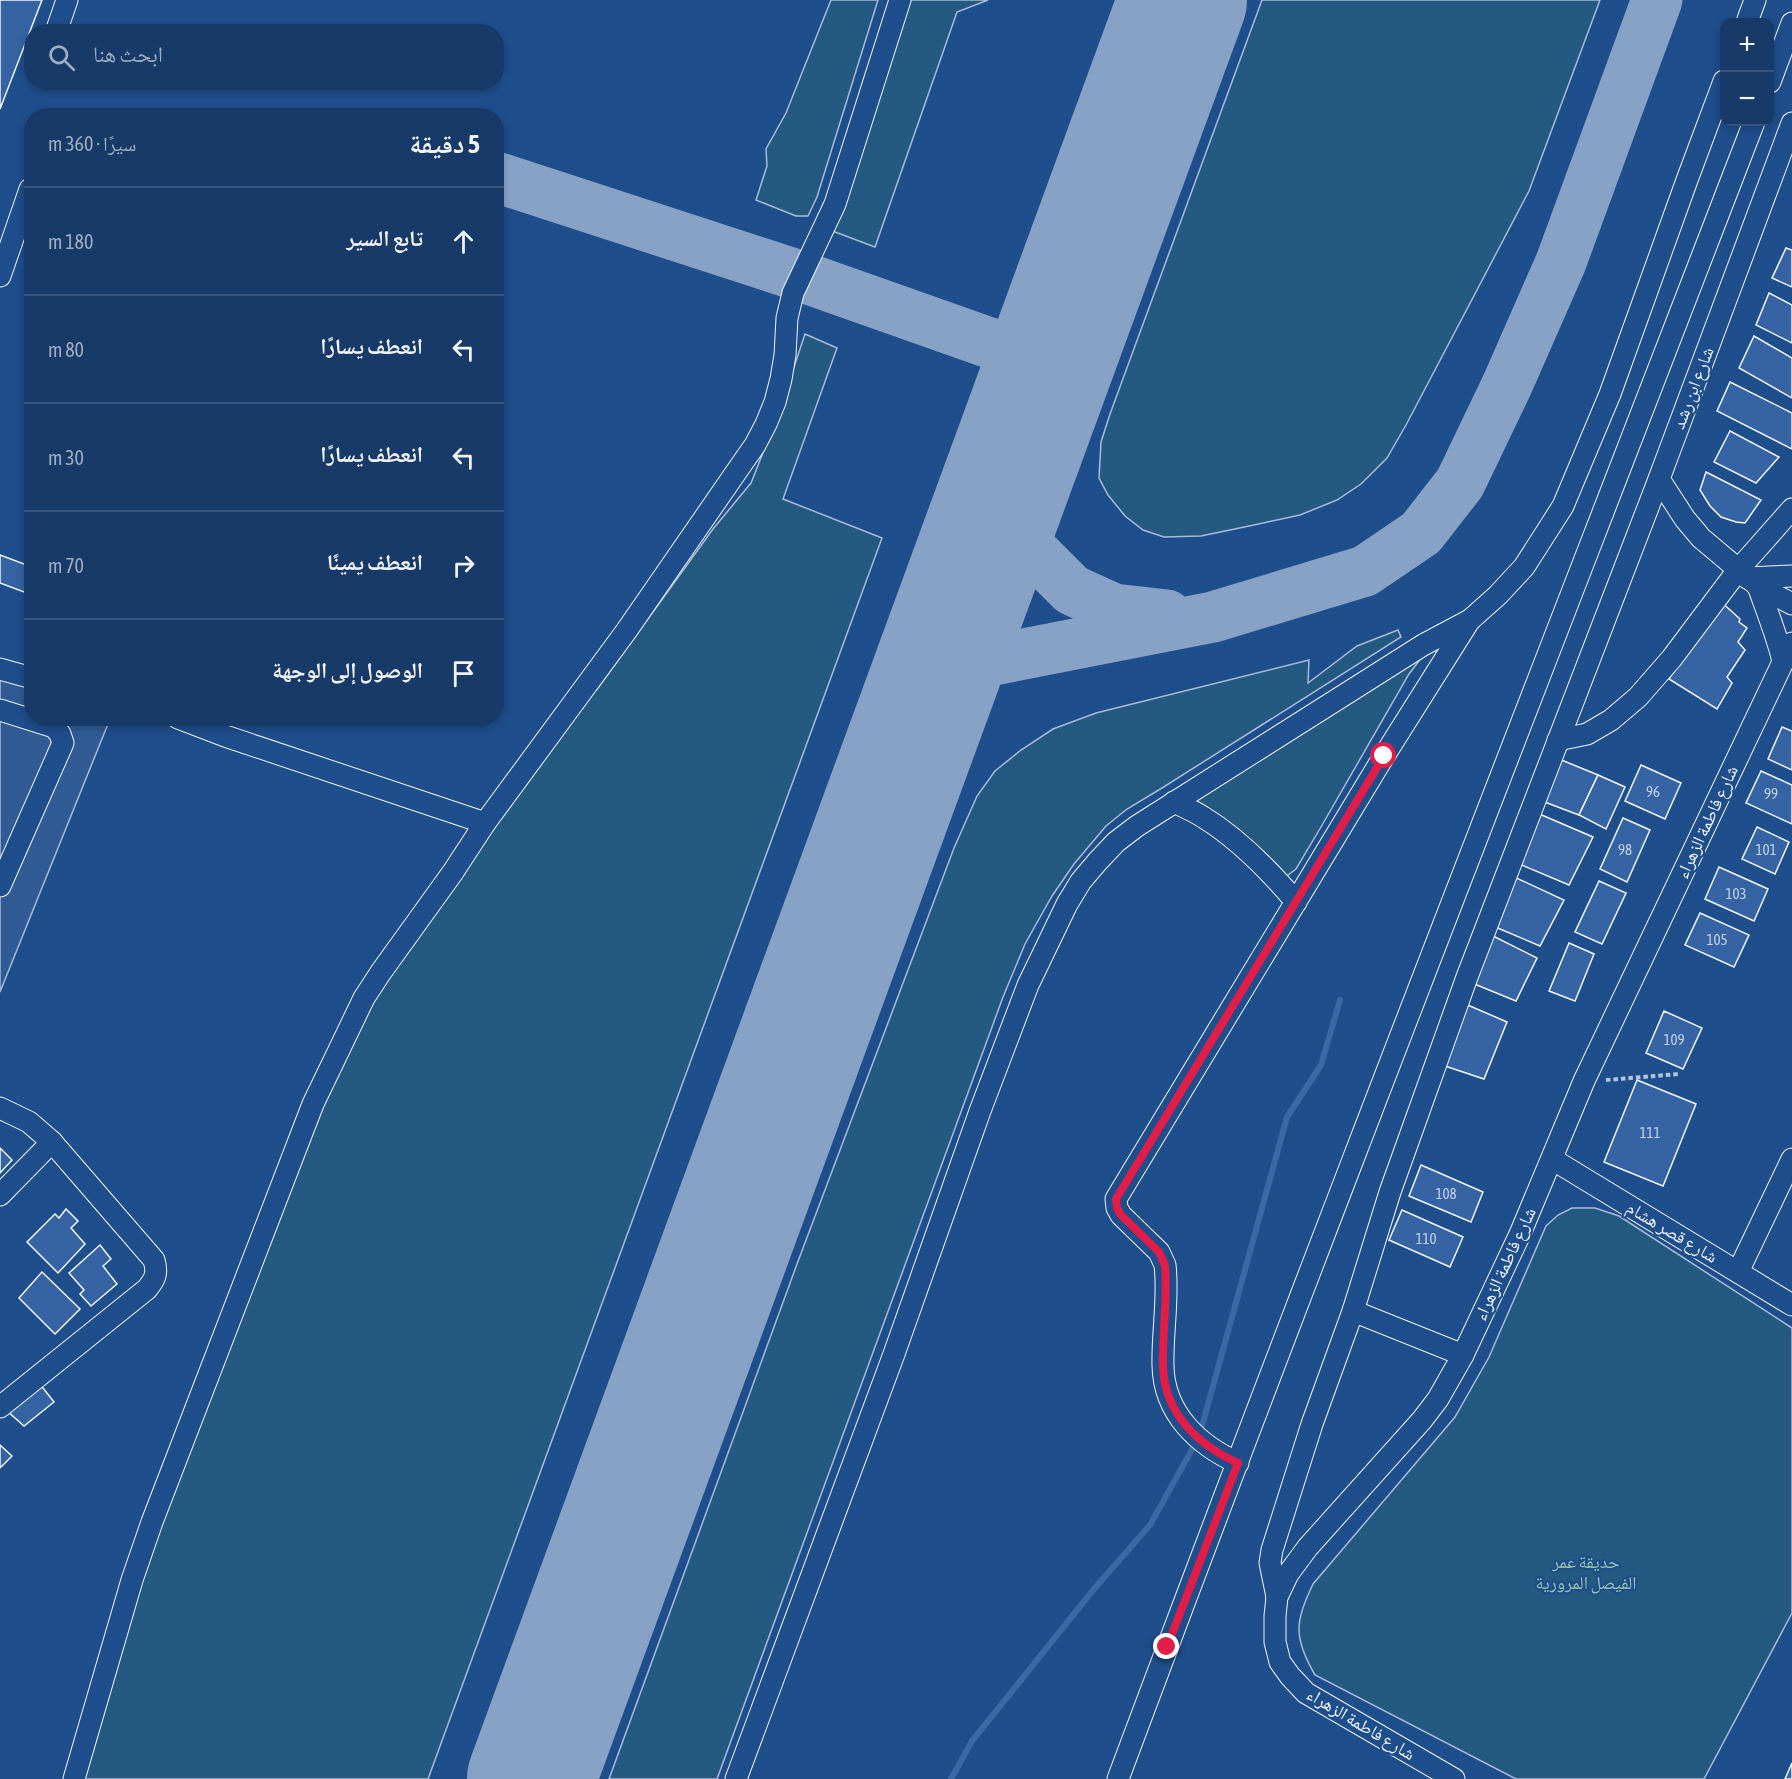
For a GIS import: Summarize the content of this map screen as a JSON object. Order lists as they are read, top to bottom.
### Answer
{
  "streets": {
    "street": ["شارع ابن رشد", "شارع فاطمة الزهراء", "شارع قصر هشام"]
  },
  "crossings": [
    ["شارع ابن رشد", "شارع فاطمة الزهراء"],
    ["شارع فاطمة الزهراء", "شارع قصر هشام"]
  ],
  "parks": ["حديقة عمر الفيصل المرورية"],
  "house_numbers": [
    "96",
    "99",
    "98",
    "101",
    "103",
    "105",
    "109",
    "111",
    "108",
    "110"
  ],
  "page": {
    "map_buttons": ["+", "−"],
    "search": "ابحث هنا",
    "heading": ["5 دقيقة", "سيرًا · 360 m"],
    "list": [
      ["تابع السير", "180 m"],
      ["انعطف يسارًا", "80 m"],
      ["انعطف يسارًا", "30 m"],
      ["انعطف يمينًا", "70 m"],
      "الوصول إلى الوجهة"
    ]
  }
}
